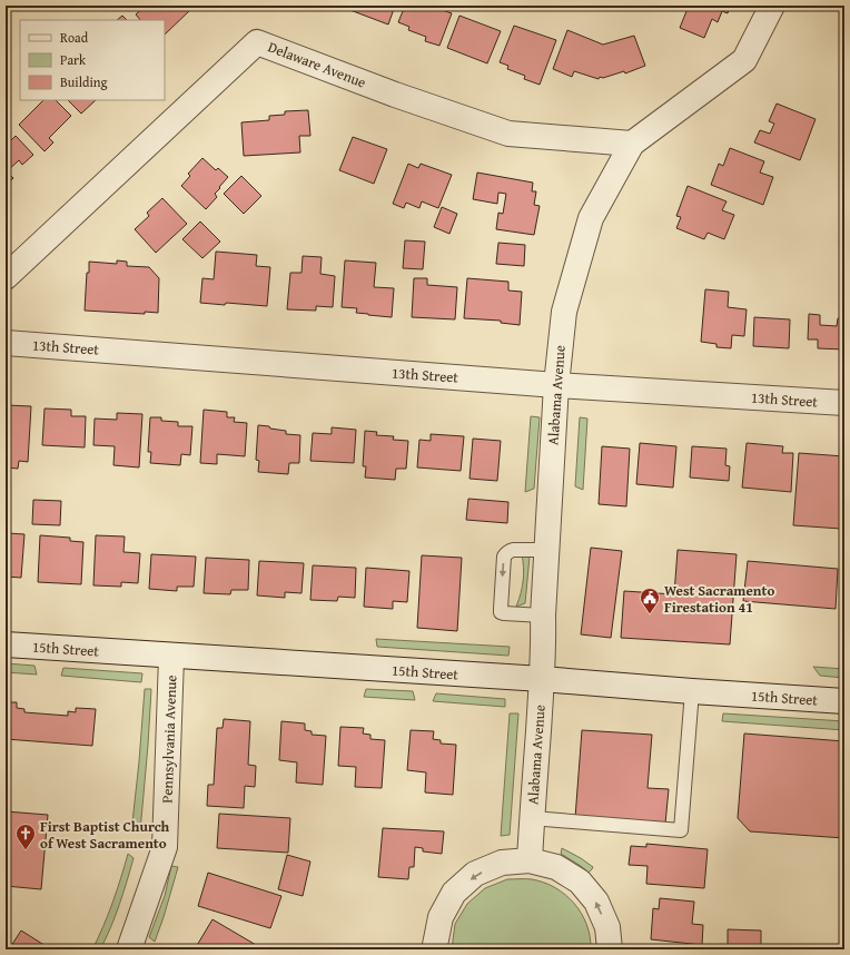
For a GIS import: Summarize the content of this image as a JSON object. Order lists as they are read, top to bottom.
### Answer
{
  "streets": {
    "street": [
      "Delaware Avenue",
      "13th Street",
      "Alabama Avenue",
      "15th Street",
      "Pennsylvania Avenue"
    ]
  },
  "crossings": [
    ["Delaware Avenue", "Alabama Avenue"],
    ["13th Street", "Alabama Avenue"],
    ["Alabama Avenue", "15th Street"],
    ["15th Street", "Pennsylvania Avenue"]
  ],
  "places": {
    "public building": ["West Sacramento Firestation 41"],
    "church": ["First Baptist Church of West Sacramento"]
  },
  "legend": ["Road", "Park", "Building"]
}
